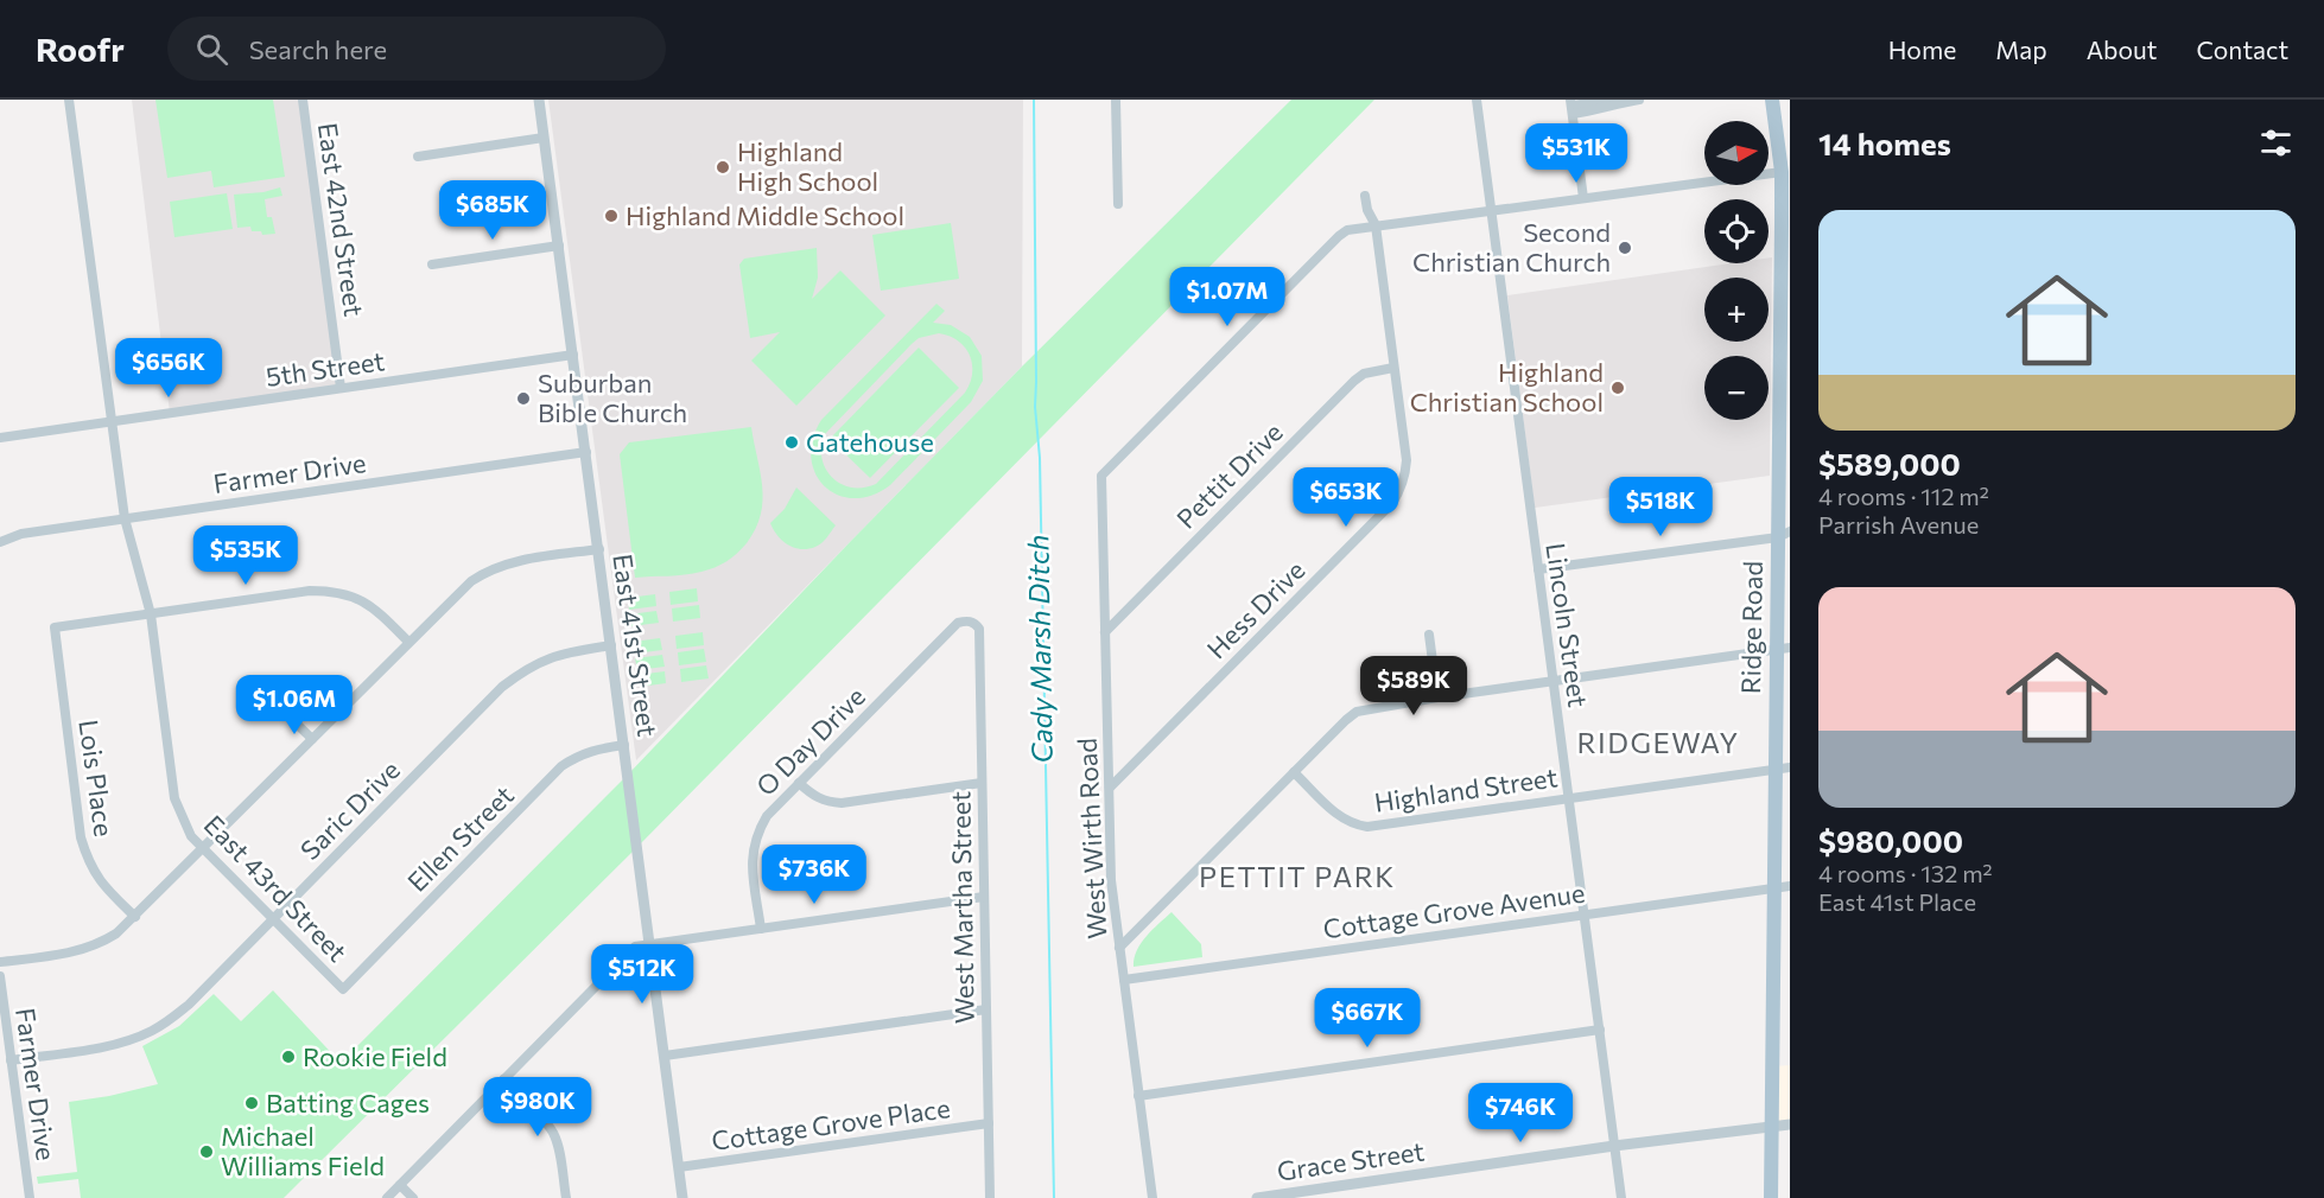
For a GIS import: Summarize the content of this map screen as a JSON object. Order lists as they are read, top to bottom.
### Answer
{
  "streets": {
    "main road": ["Ridge Road"],
    "street": [
      "East 42nd Street",
      "5th Street",
      "Farmer Drive",
      "Pettit Drive",
      "Hess Drive",
      "Lincoln Street",
      "East 41st Street",
      "O Day Drive",
      "Lois Place",
      "Highland Street",
      "Saric Drive",
      "Ellen Street",
      "West Wirth Road",
      "East 43rd Street",
      "West Martha Street",
      "Cottage Grove Avenue",
      "Cottage Grove Place",
      "Grace Street"
    ]
  },
  "crossings": [
    ["East 42nd Street", "5th Street"],
    ["5th Street", "East 41st Street"],
    ["5th Street", "East 43rd Street"],
    ["Farmer Drive", "East 41st Street"],
    ["Farmer Drive", "Saric Drive"],
    ["Farmer Drive", "East 43rd Street"],
    ["Pettit Drive", "Hess Drive"],
    ["Pettit Drive", "West Wirth Road"],
    ["Hess Drive", "West Wirth Road"],
    ["Lincoln Street", "Highland Street"],
    ["Lincoln Street", "Cottage Grove Avenue"],
    ["Lincoln Street", "Grace Street"],
    ["Ridge Road", "Highland Street"],
    ["Ridge Road", "Cottage Grove Avenue"],
    ["Ridge Road", "Grace Street"],
    ["East 41st Street", "Saric Drive"],
    ["East 41st Street", "Ellen Street"],
    ["East 41st Street", "Cottage Grove Place"],
    ["O Day Drive", "West Martha Street"],
    ["Lois Place", "East 43rd Street"],
    ["Saric Drive", "East 43rd Street"],
    ["Ellen Street", "East 43rd Street"],
    ["West Wirth Road", "Cottage Grove Avenue"],
    ["West Martha Street", "Cottage Grove Place"]
  ],
  "districts": ["RIDGEWAY", "PETTIT PARK"],
  "water": ["Cady Marsh Ditch"],
  "places": [
    "Highland High School",
    "Highland Middle School",
    "Second Christian Church",
    "Highland Christian School",
    "Suburban Bible Church",
    "Gatehouse",
    "Rookie Field",
    "Batting Cages",
    "Michael Williams Field"
  ],
  "north": "right",
  "page": {
    "header": "Roofr",
    "search": "Search here",
    "nav": [
      "Home",
      "Map",
      "About",
      "Contact"
    ],
    "heading": "14 homes",
    "map_buttons": ["+", "−"],
    "price": [
      "$531K",
      "$685K",
      "$1.07M",
      "$656K",
      "$653K",
      "$518K",
      "$535K",
      "$589K",
      "$1.06M",
      "$736K",
      "$512K",
      "$667K",
      "$980K",
      "$746K"
    ],
    "list": [
      {
        "name": "$589,000",
        "note": "4 rooms · 112 m² · Parrish Avenue"
      },
      {
        "name": "$980,000",
        "note": "4 rooms · 132 m² · East 41st Place"
      }
    ]
  }
}
